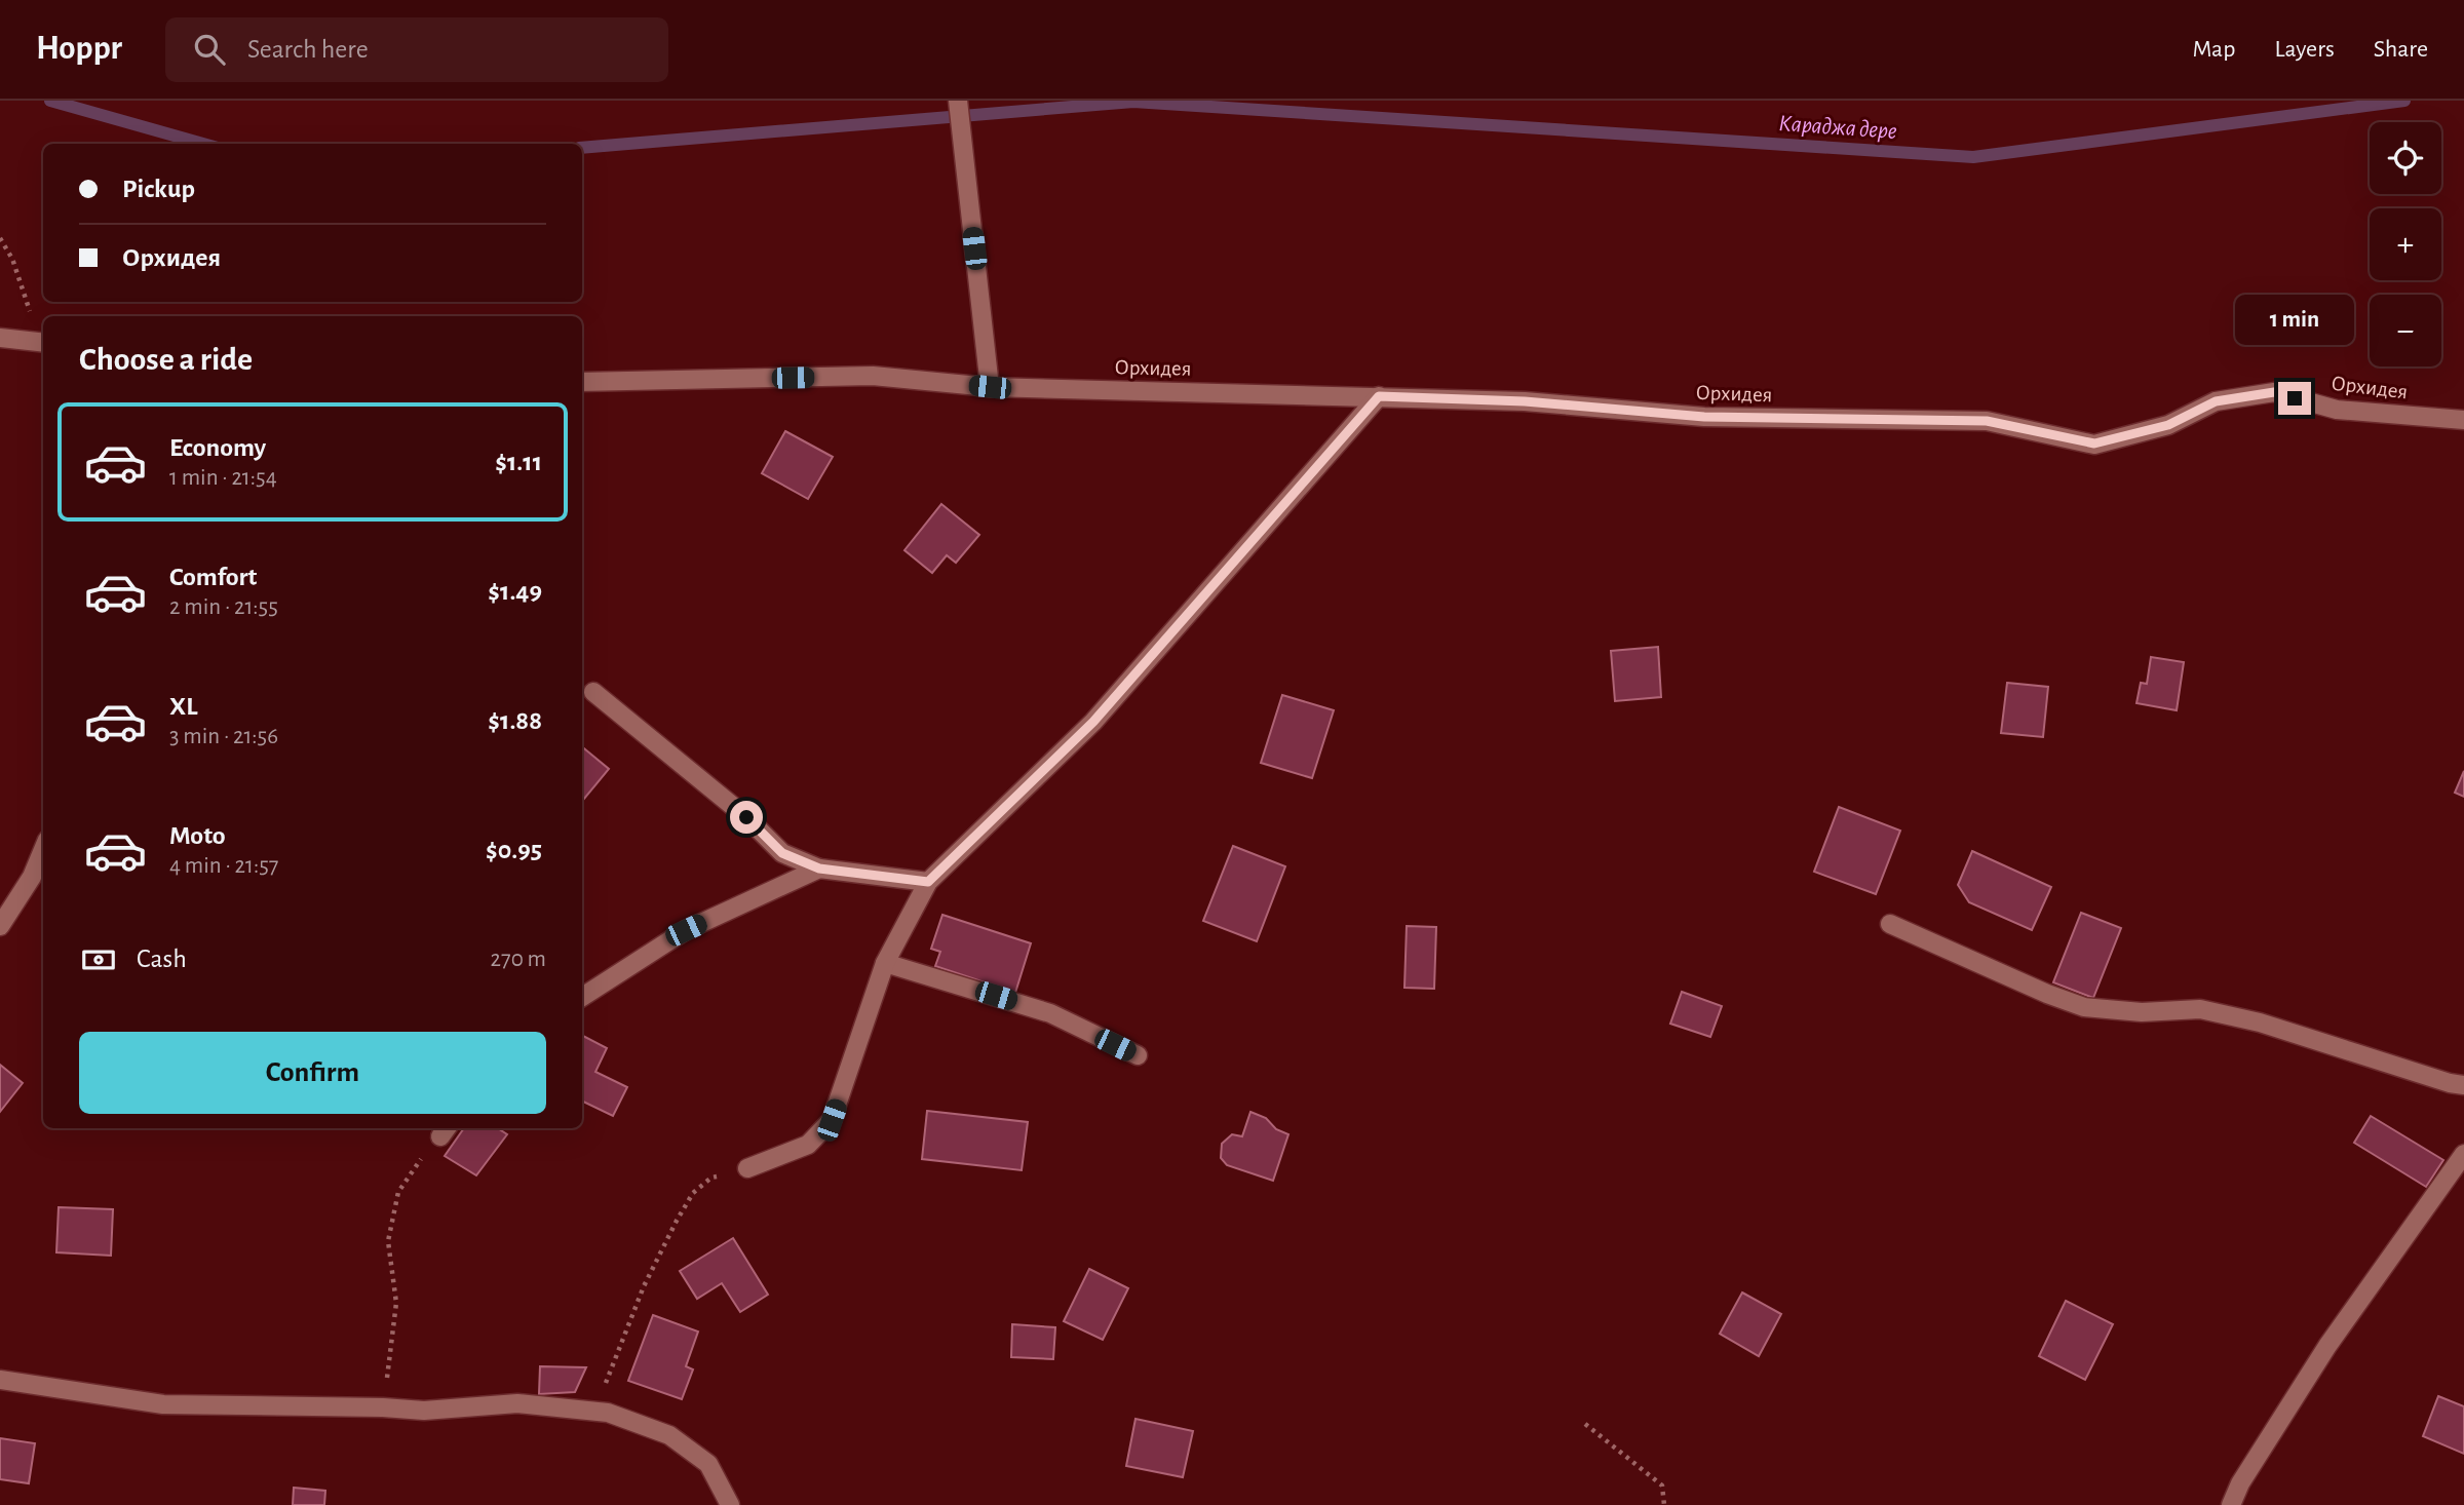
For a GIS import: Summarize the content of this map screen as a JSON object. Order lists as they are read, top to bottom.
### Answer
{
  "streets": {
    "street": ["Орхидея"]
  },
  "water": ["Караджа дере"],
  "page": {
    "header": "Hoppr",
    "search": "Search here",
    "nav": ["Map", "Layers", "Share"],
    "map_buttons": ["+", "−"],
    "banner": ["Pickup", "Орхидея"],
    "bubble": "1 min",
    "heading": "Choose a ride",
    "list": [
      {
        "name": "Economy",
        "note": "1 min · 21:54",
        "value": "$1.11"
      },
      {
        "name": "Comfort",
        "note": "2 min · 21:55",
        "value": "$1.49"
      },
      {
        "name": "XL",
        "note": "3 min · 21:56",
        "value": "$1.88"
      },
      {
        "name": "Moto",
        "note": "4 min · 21:57",
        "value": "$0.95"
      }
    ],
    "pay": ["Cash", "270 m"],
    "buttons": "Confirm"
  }
}
